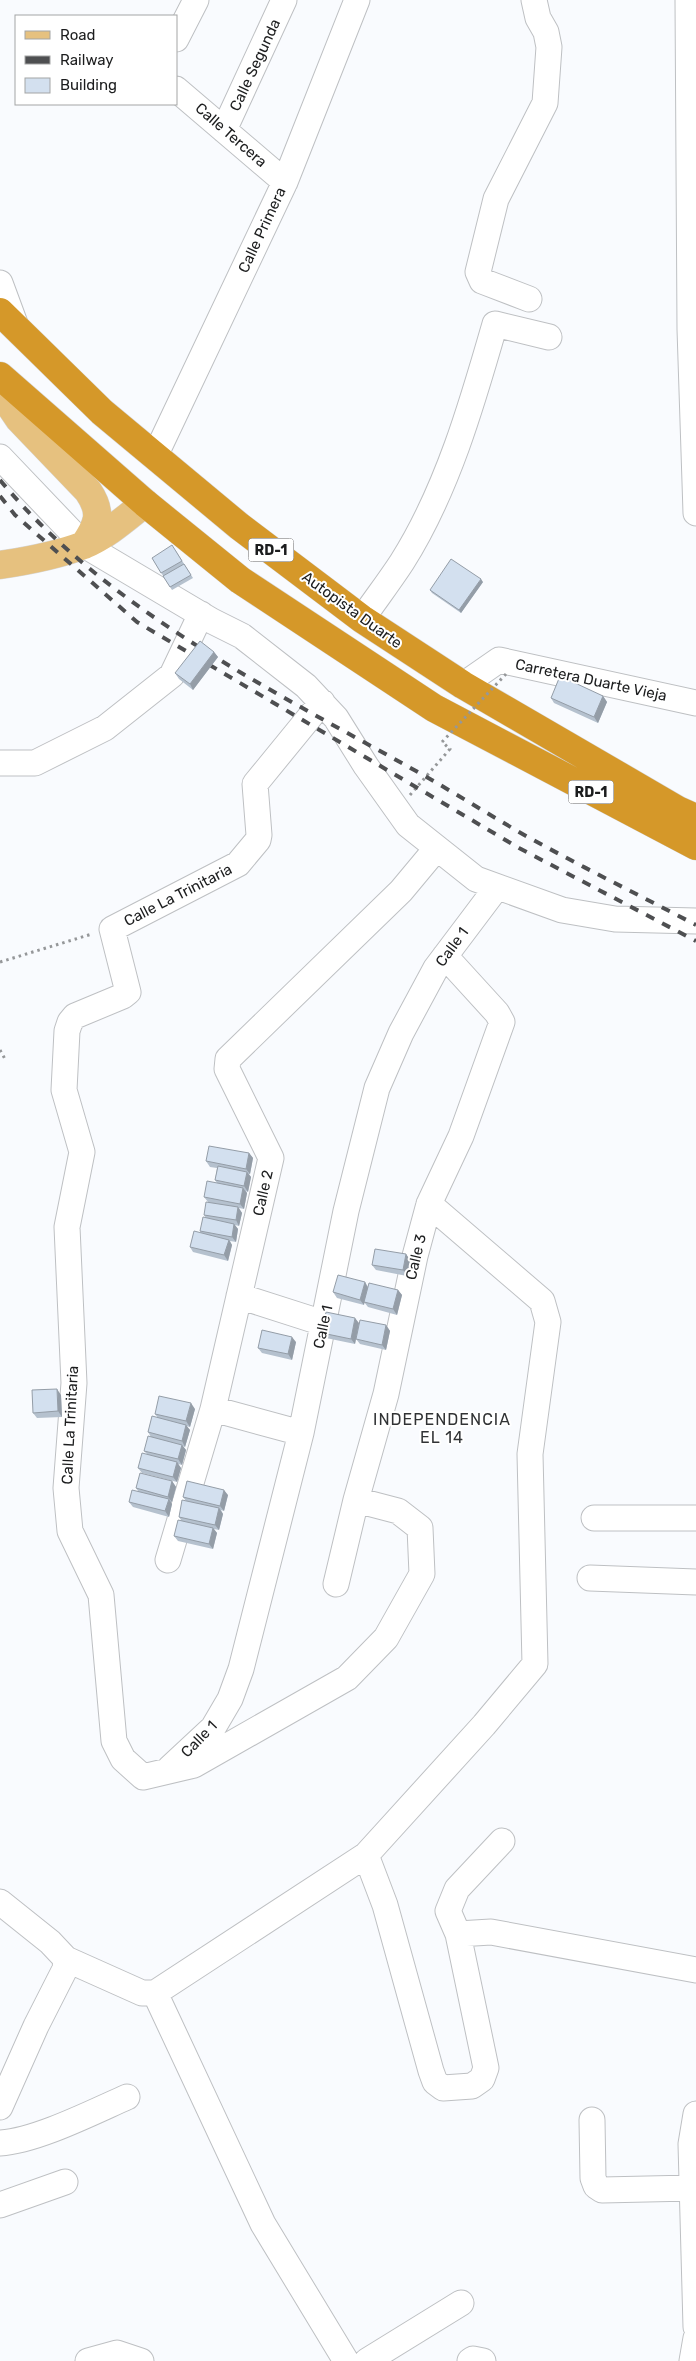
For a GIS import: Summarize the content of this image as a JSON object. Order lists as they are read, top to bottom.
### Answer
{
  "streets": {
    "highway": ["RD-1", "Autopista Duarte"],
    "street": [
      "Calle Segunda",
      "Calle Tercera",
      "Calle Primera",
      "Carretera Duarte Vieja",
      "Calle La Trinitaria",
      "Calle 1",
      "Calle 2",
      "Calle 3"
    ]
  },
  "crossings": [
    ["Calle Segunda", "Calle Tercera"],
    ["Calle Tercera", "Calle Primera"],
    ["Calle Primera", "Autopista Duarte"],
    ["Autopista Duarte", "Carretera Duarte Vieja"],
    ["Calle La Trinitaria", "Calle 1"],
    ["Calle La Trinitaria", "Calle 3"],
    ["Calle 1", "Calle 3"]
  ],
  "districts": ["INDEPENDENCIA EL 14"],
  "legend": ["Road", "Railway", "Building"]
}
